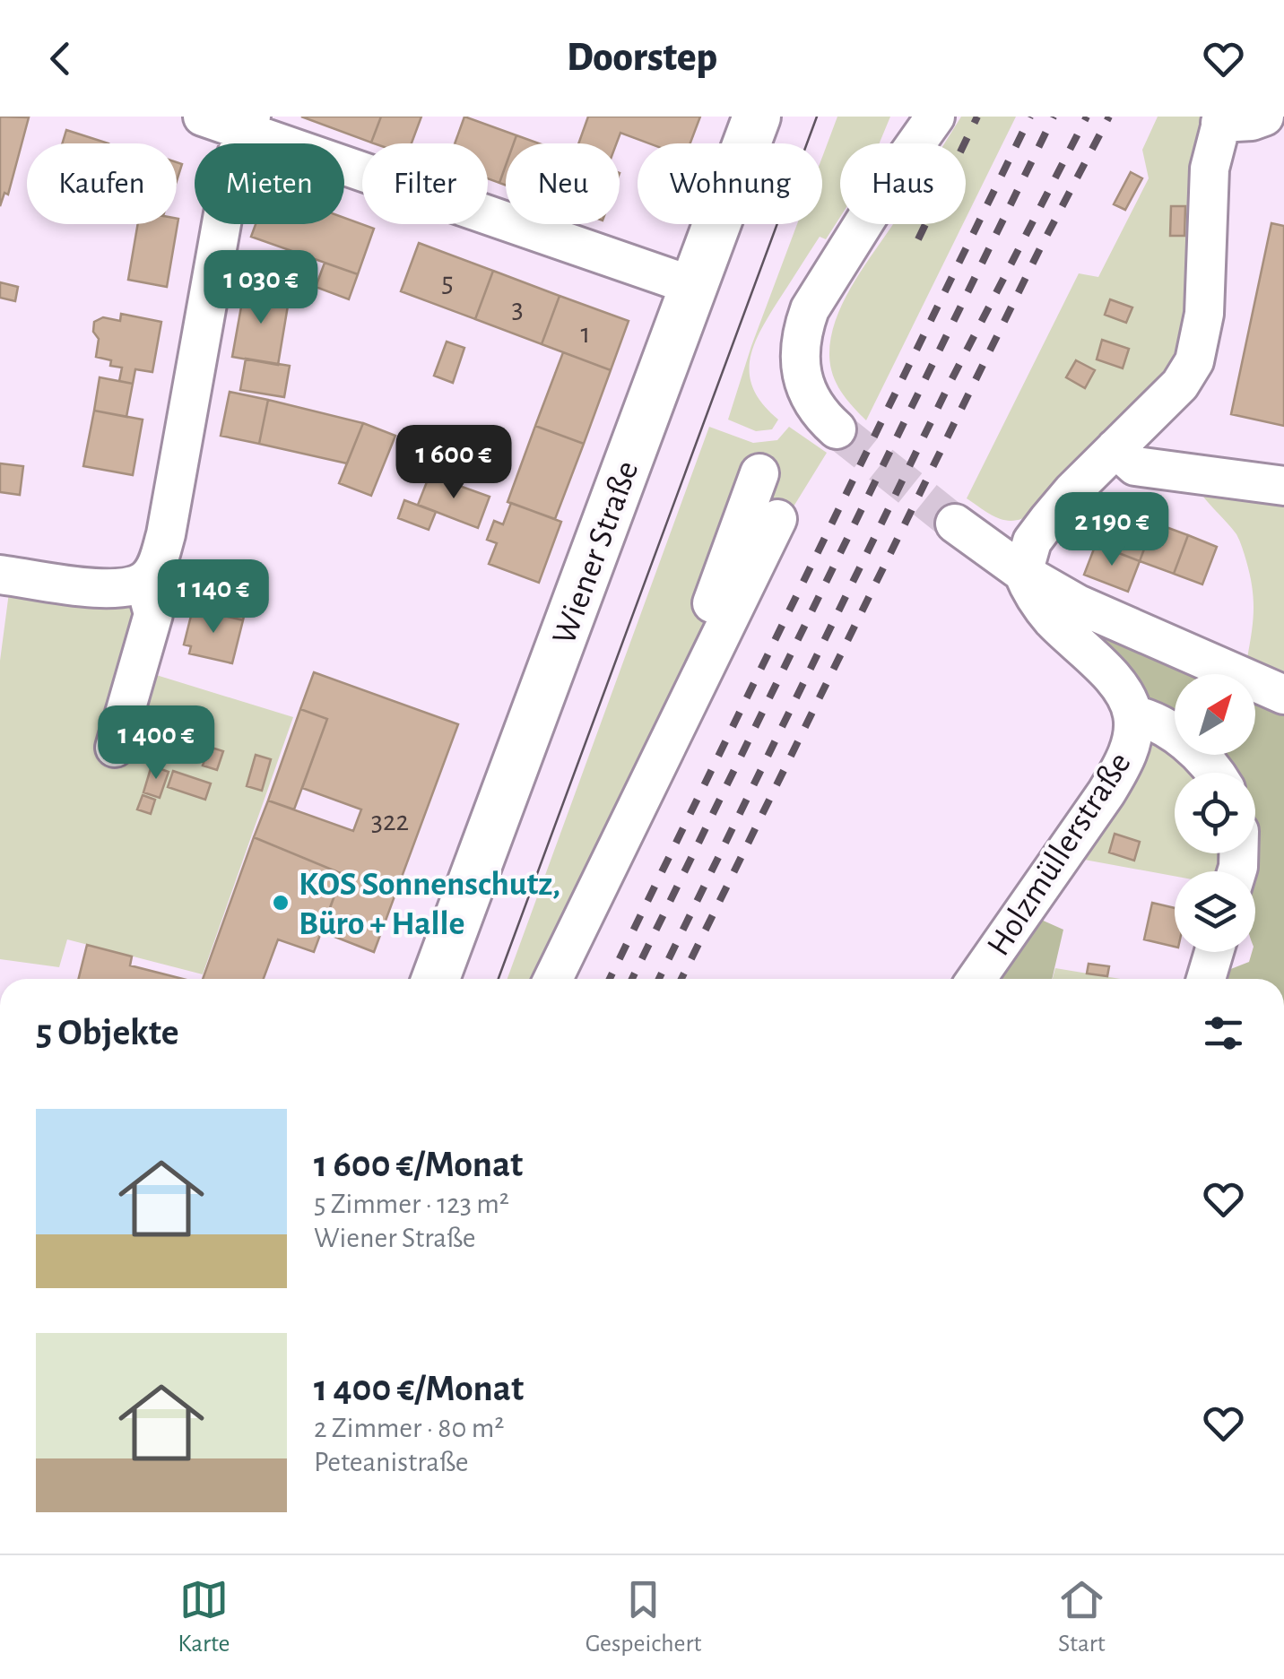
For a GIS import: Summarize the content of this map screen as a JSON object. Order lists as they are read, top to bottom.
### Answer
{
  "streets": {
    "main road": ["Wiener Straße"],
    "street": ["Holzmüllerstraße"]
  },
  "places": ["KOS Sonnenschutz, Büro + Halle"],
  "house_numbers": [
    "5",
    "3",
    "1",
    "322"
  ],
  "north": "top right",
  "page": {
    "header": "Doorstep",
    "chip": [
      "Kaufen",
      "Mieten",
      "Filter",
      "Neu",
      "Wohnung",
      "Haus"
    ],
    "price": [
      "1 030 €",
      "1 600 €",
      "2 190 €",
      "1 140 €",
      "1 400 €"
    ],
    "heading": "5 Objekte",
    "list": [
      {
        "name": "1 600 €/Monat",
        "note": "5 Zimmer · 123 m² · Wiener Straße"
      },
      {
        "name": "1 400 €/Monat",
        "note": "2 Zimmer · 80 m² · Peteanistraße"
      }
    ],
    "tabs": ["Karte", "Gespeichert", "Start"]
  }
}
